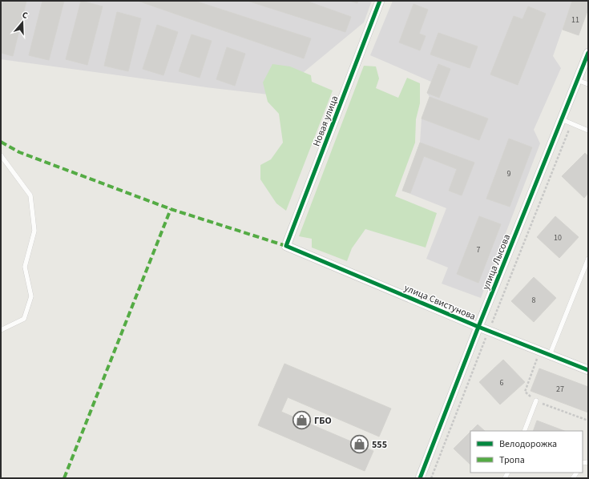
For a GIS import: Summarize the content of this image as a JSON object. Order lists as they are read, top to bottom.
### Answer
{
  "streets": {
    "street": ["Новая улица", "улица Лысова", "улица Свистунова"]
  },
  "crossings": [
    ["Новая улица", "улица Свистунова"],
    ["улица Лысова", "улица Свистунова"]
  ],
  "places": {
    "shop": ["ГБО", "555"]
  },
  "house_numbers": [
    "11",
    "9",
    "10",
    "7",
    "8",
    "6",
    "27"
  ],
  "legend": ["Велодорожка", "Тропа"],
  "north": "top"
}
